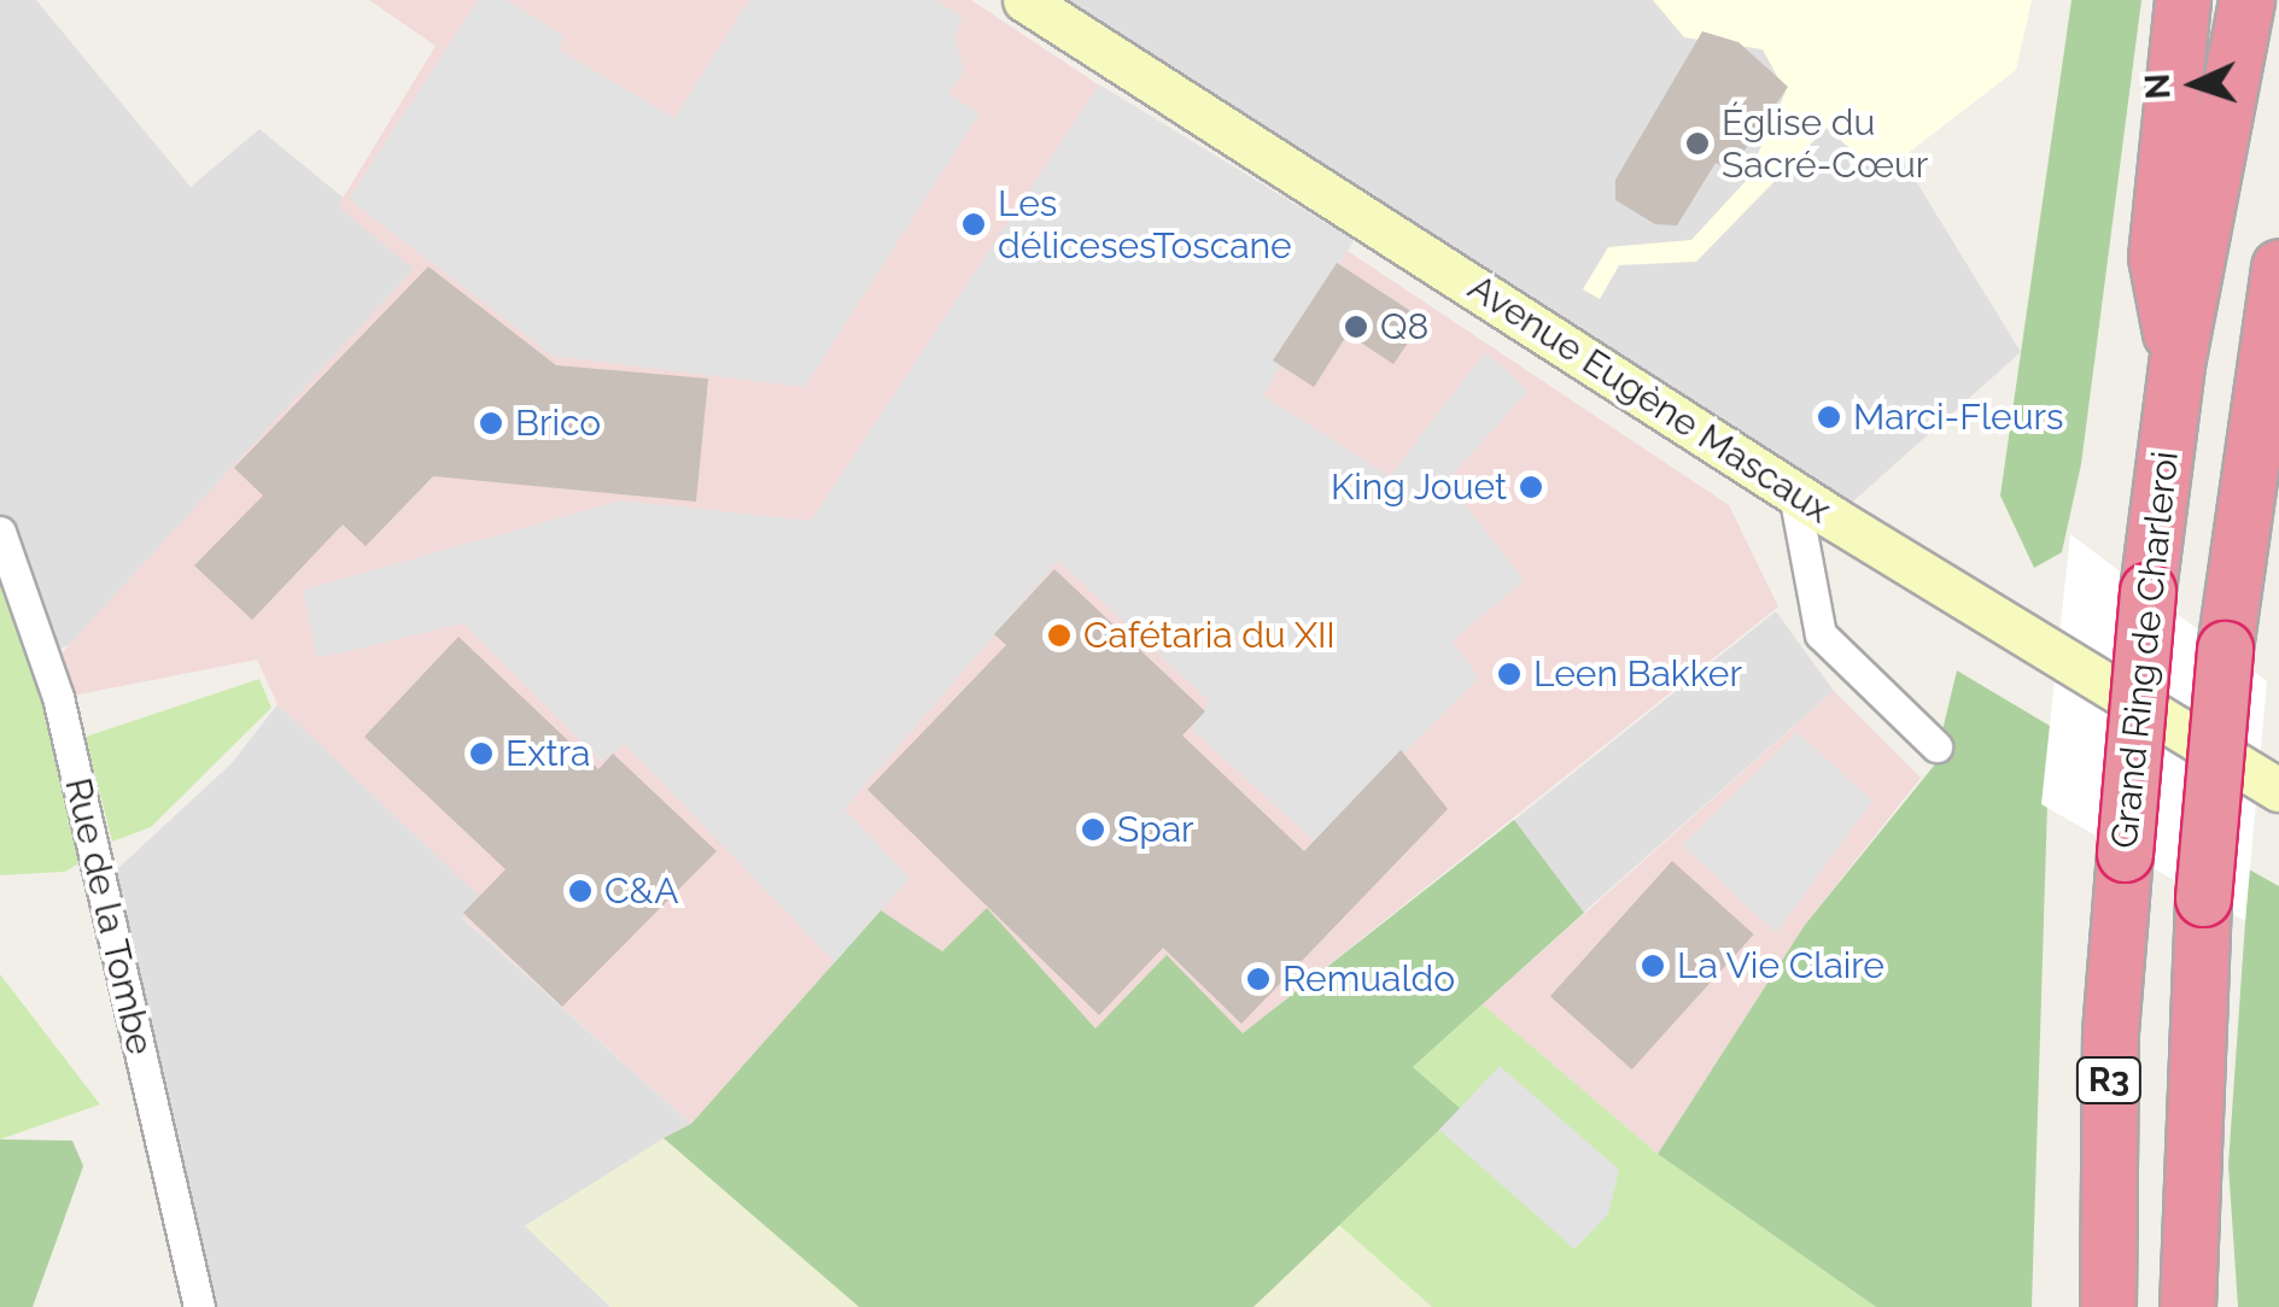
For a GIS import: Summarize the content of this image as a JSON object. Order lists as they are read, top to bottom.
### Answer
{
  "streets": {
    "highway": ["Grand Ring de Charleroi", "R3"],
    "main road": ["Avenue Eugène Mascaux"],
    "street": ["Rue de la Tombe"]
  },
  "places": [
    "Église du Sacré-Cœur",
    "Les délicesesToscane",
    "Q8",
    "Marci-Fleurs",
    "Brico",
    "King Jouet",
    "Cafétaria du XII",
    "Leen Bakker",
    "Extra",
    "Spar",
    "C&A",
    "La Vie Claire",
    "Remualdo"
  ],
  "north": "left"
}
